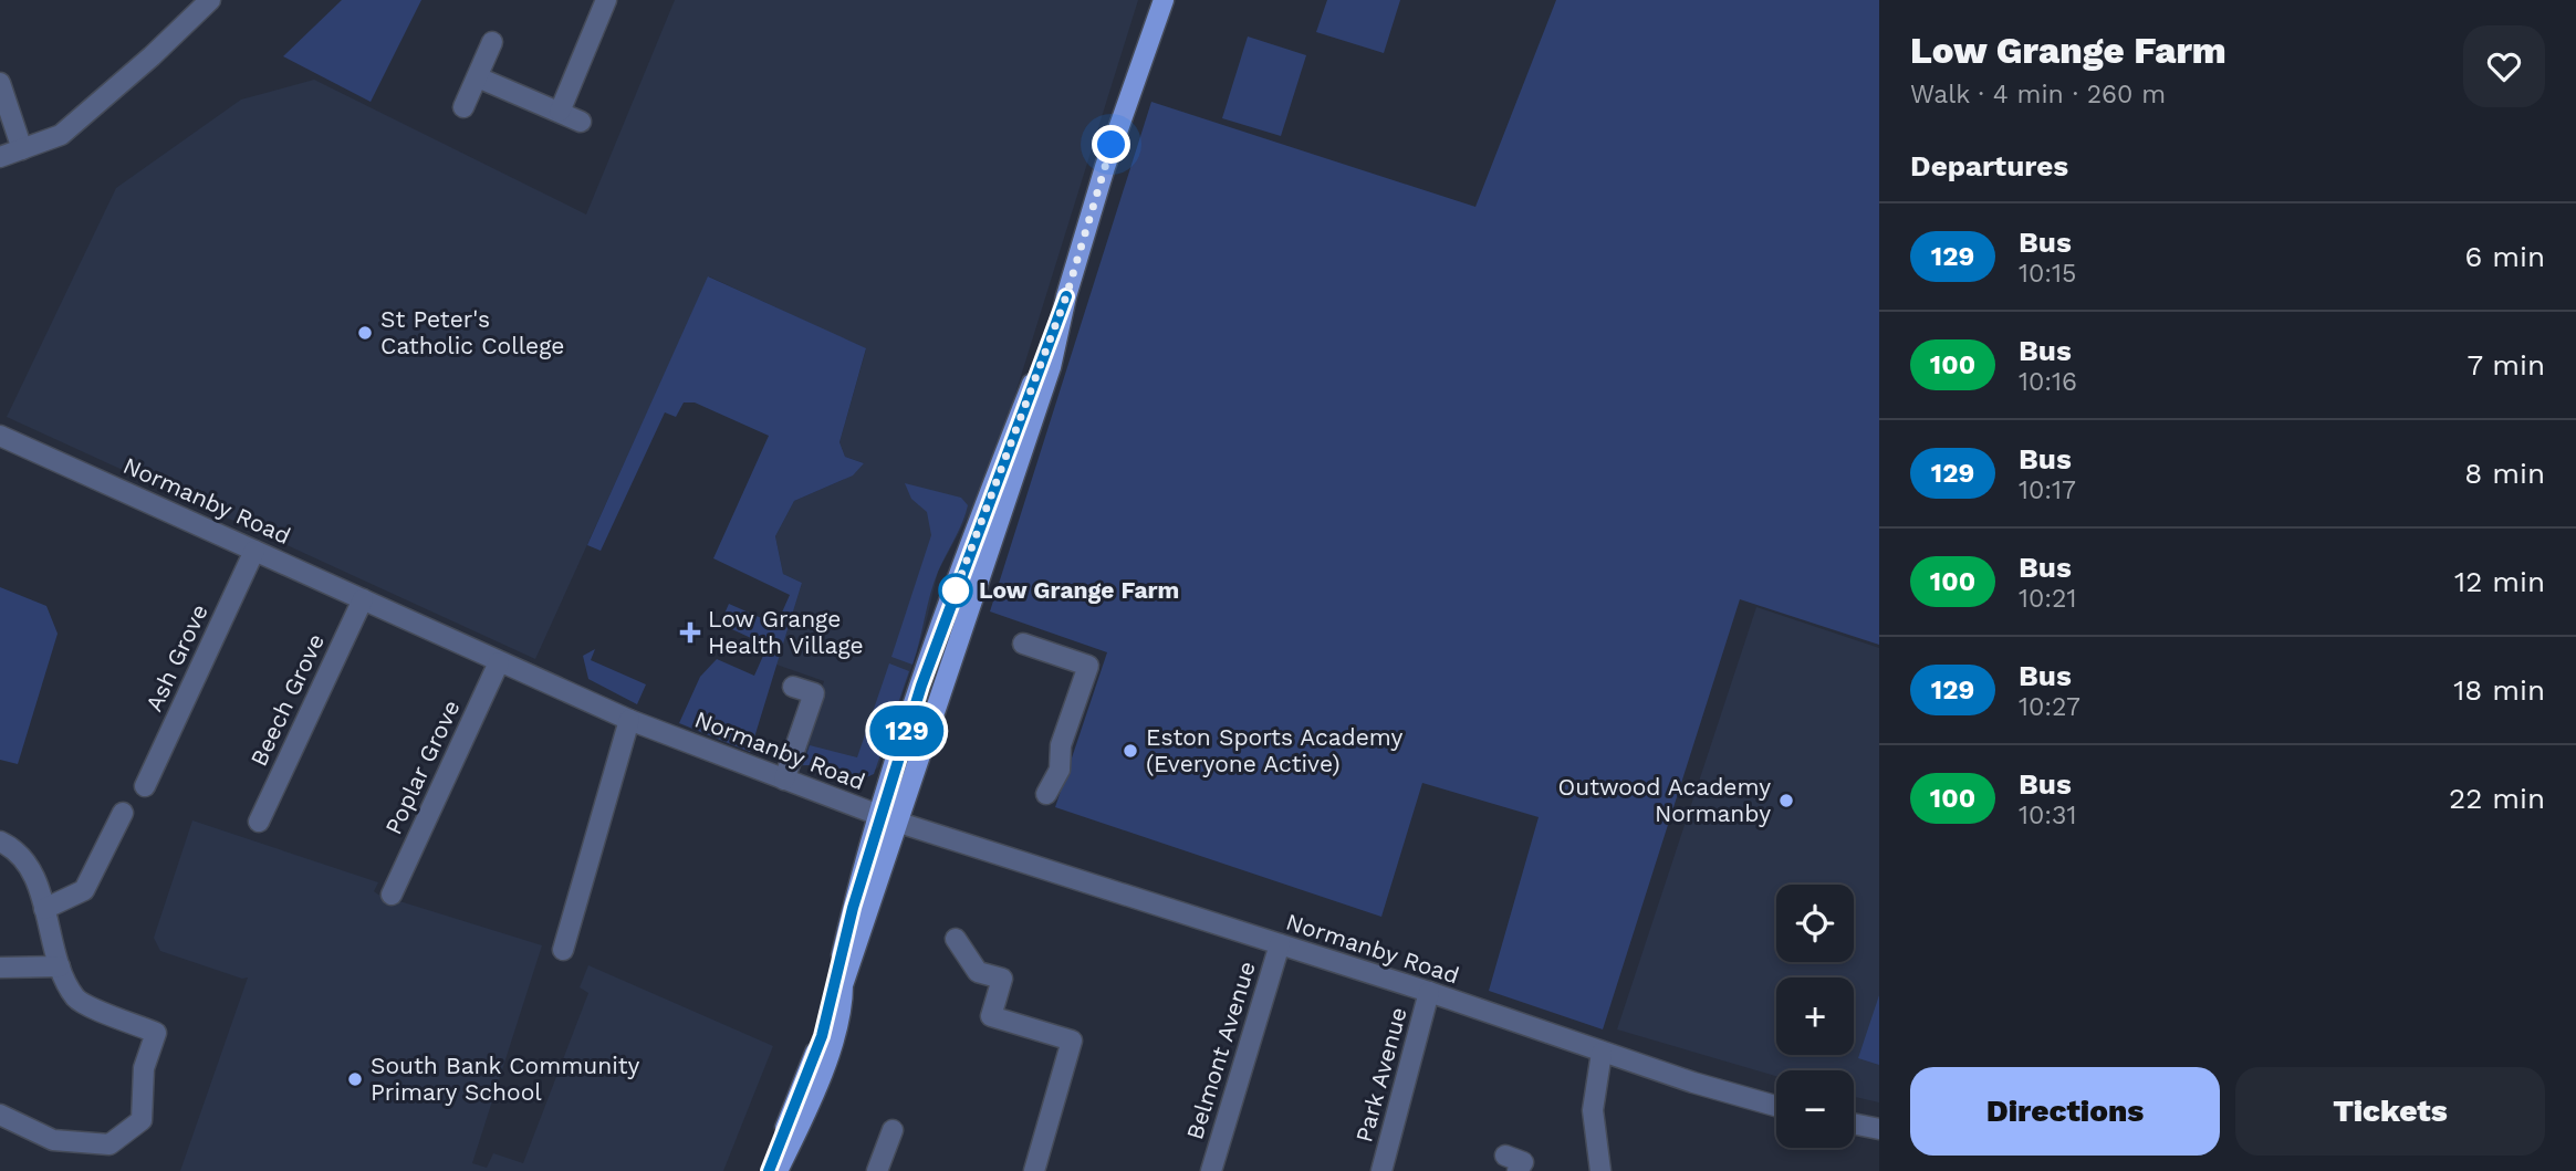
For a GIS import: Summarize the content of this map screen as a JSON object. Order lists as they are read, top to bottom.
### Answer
{
  "streets": {
    "street": [
      "Normanby Road",
      "Ash Grove",
      "Beech Grove",
      "Poplar Grove",
      "Belmont Avenue",
      "Park Avenue"
    ]
  },
  "crossings": [
    ["Normanby Road", "Ash Grove"],
    ["Normanby Road", "Beech Grove"],
    ["Normanby Road", "Poplar Grove"],
    ["Normanby Road", "Belmont Avenue"],
    ["Normanby Road", "Park Avenue"]
  ],
  "places": {
    "other": [
      "St Peter's Catholic College",
      "Low Grange Farm",
      "Eston Sports Academy (Everyone Active)",
      "Outwood Academy Normanby",
      "South Bank Community Primary School"
    ],
    "health": ["Low Grange Health Village"]
  },
  "lines": ["bus line 129"],
  "page": {
    "on_map": "129",
    "heading": [
      ["Low Grange Farm", "Walk · 4 min · 260 m"],
      "Departures"
    ],
    "list": [
      {
        "mark": "129",
        "name": "Bus",
        "note": "10:15",
        "value": "6 min"
      },
      {
        "mark": "100",
        "name": "Bus",
        "note": "10:16",
        "value": "7 min"
      },
      {
        "mark": "129",
        "name": "Bus",
        "note": "10:17",
        "value": "8 min"
      },
      {
        "mark": "100",
        "name": "Bus",
        "note": "10:21",
        "value": "12 min"
      },
      {
        "mark": "129",
        "name": "Bus",
        "note": "10:27",
        "value": "18 min"
      },
      {
        "mark": "100",
        "name": "Bus",
        "note": "10:31",
        "value": "22 min"
      }
    ],
    "map_buttons": ["+", "−"],
    "buttons": ["Directions", "Tickets"]
  }
}
